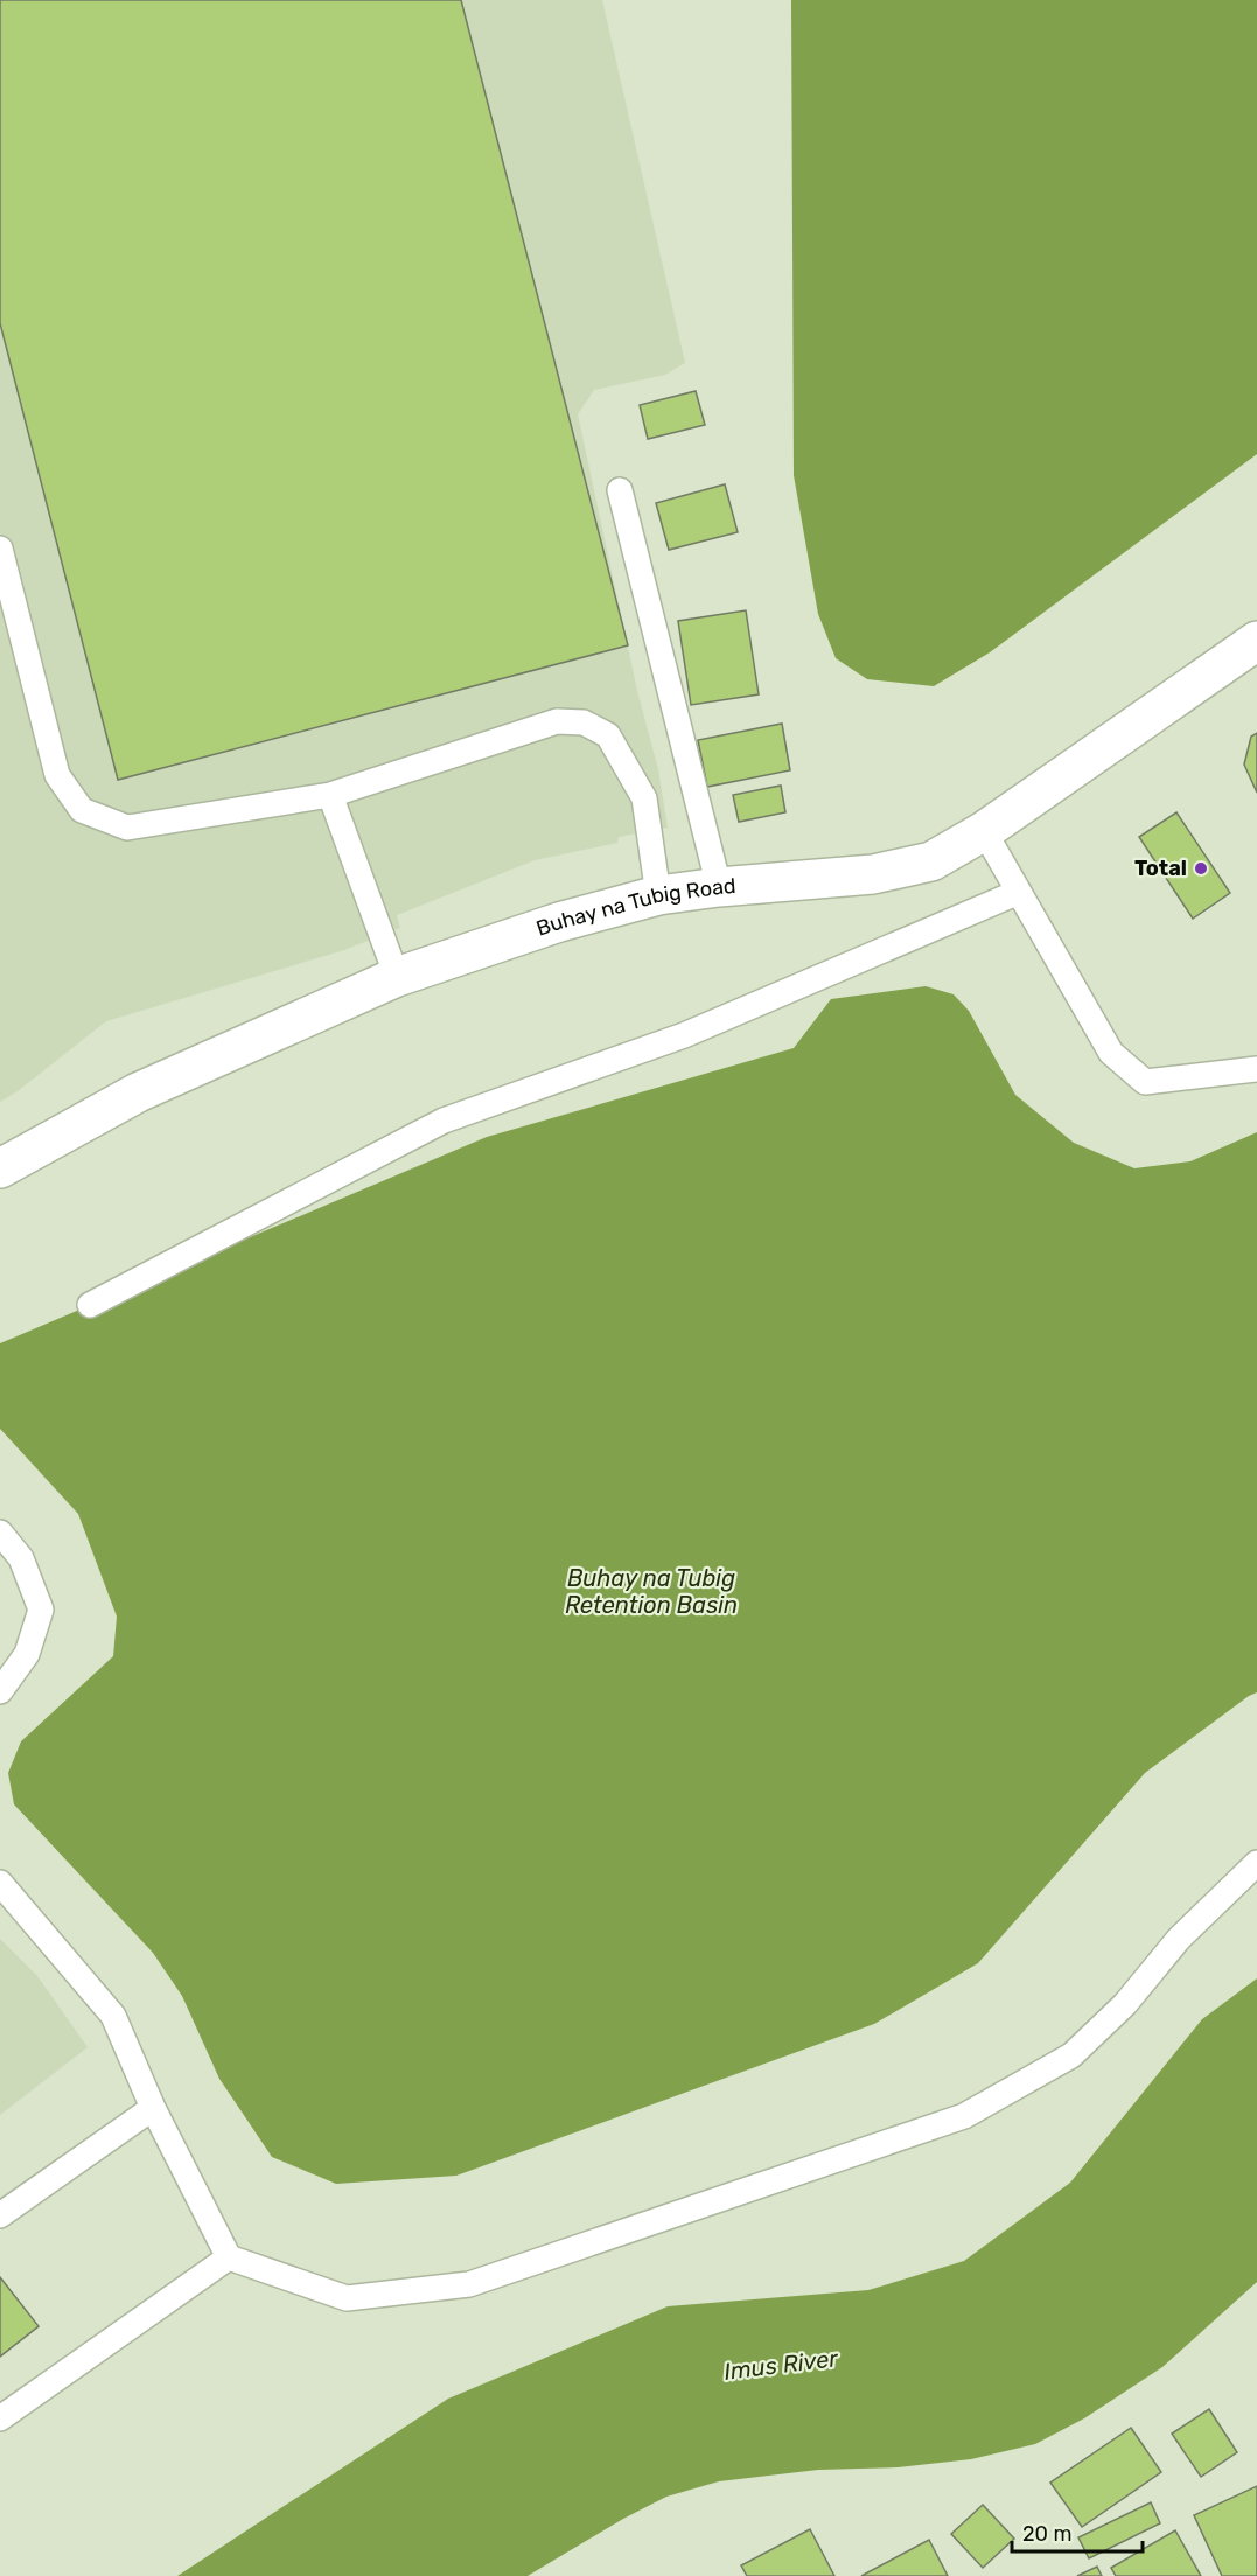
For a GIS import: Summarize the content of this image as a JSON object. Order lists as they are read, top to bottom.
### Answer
{
  "streets": {
    "main road": ["Buhay na Tubig Road"]
  },
  "water": ["Buhay na Tubig Retention Basin", "Imus River"],
  "places": ["Total"],
  "scale_bar": "20 m"
}
